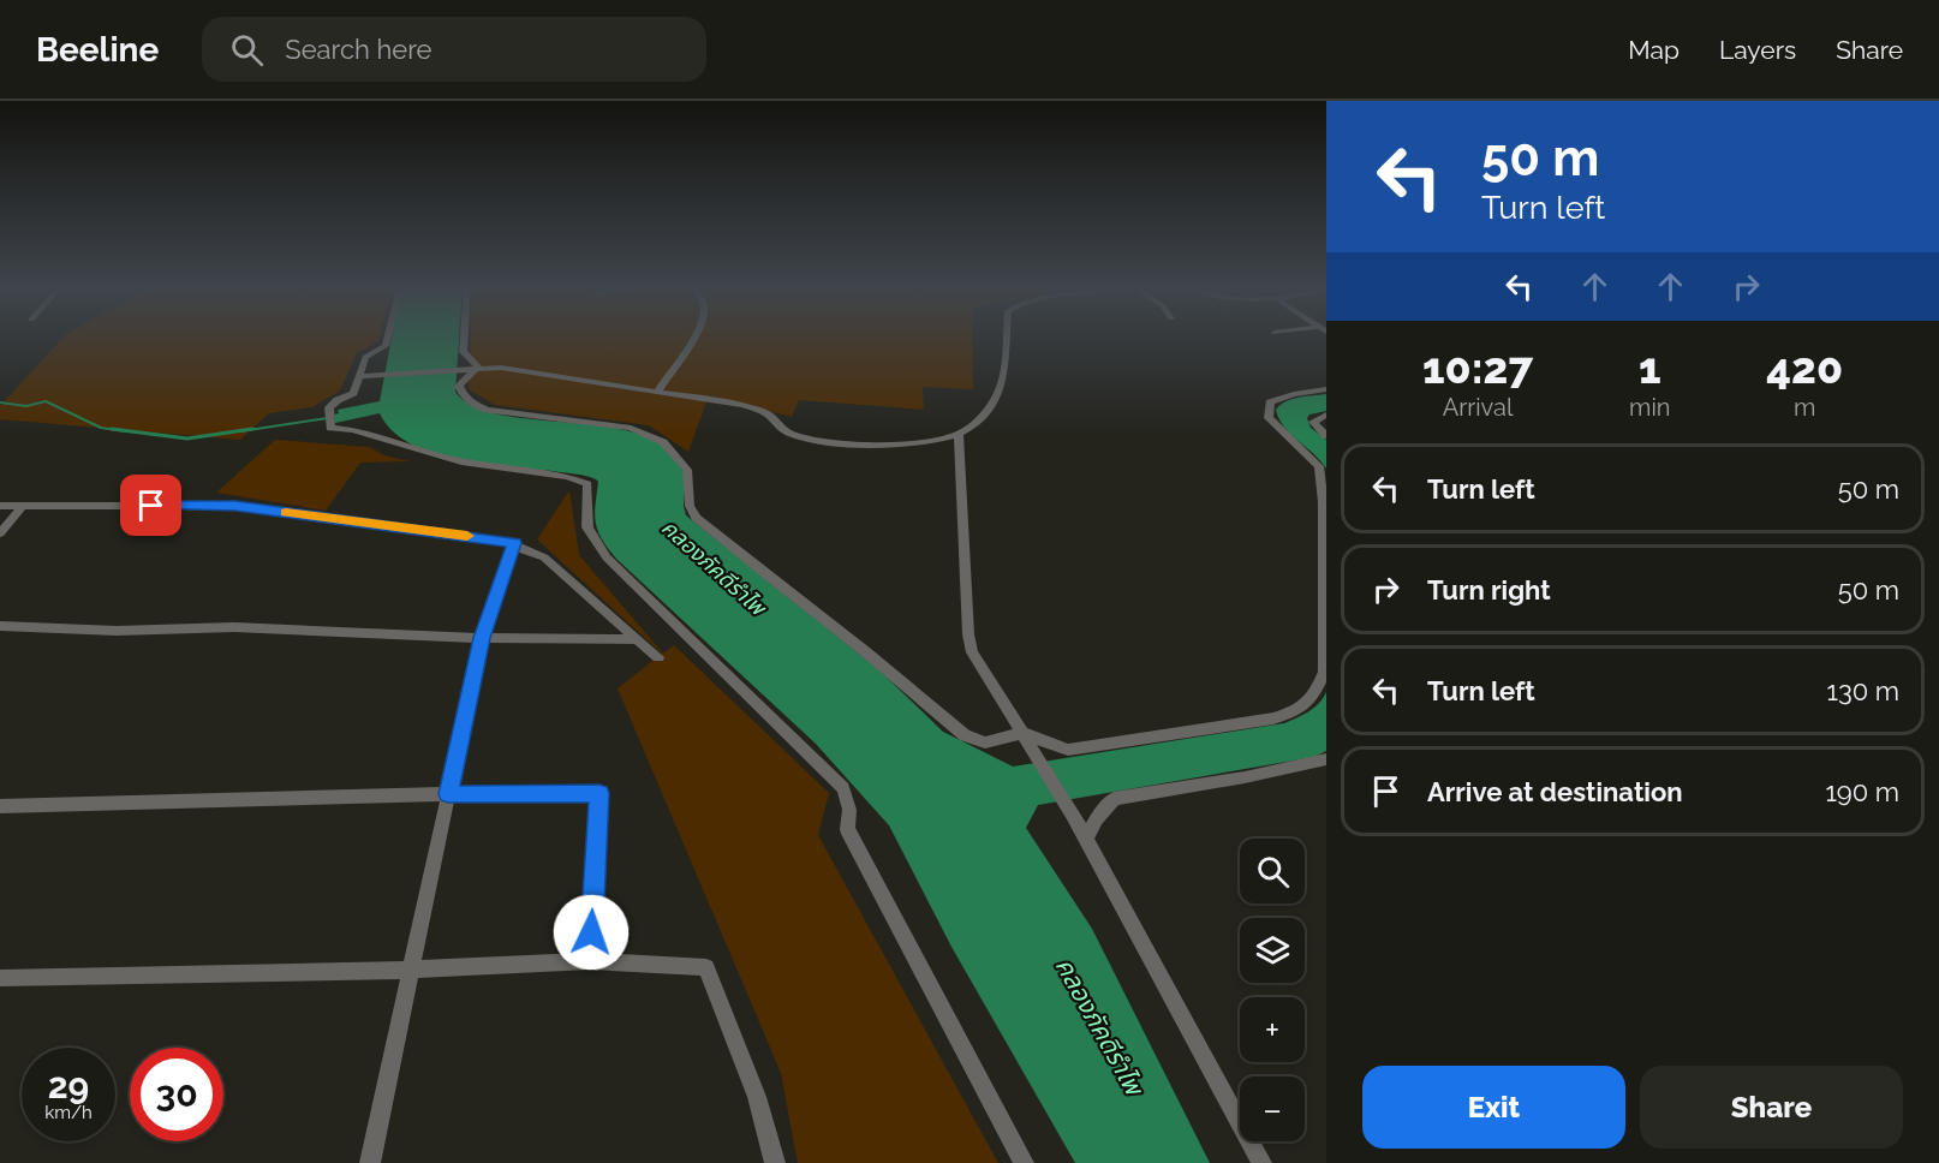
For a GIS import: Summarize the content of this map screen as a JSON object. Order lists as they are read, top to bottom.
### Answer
{
  "water": ["คลองภัคดีรำไพ"],
  "page": {
    "header": "Beeline",
    "search": "Search here",
    "nav": ["Map", "Layers", "Share"],
    "turn": ["50 m", "Turn left"],
    "eta": [
      "10:27",
      "Arrival",
      "1",
      "min",
      "420",
      "m"
    ],
    "list": [
      {
        "name": "Turn left",
        "value": "50 m"
      },
      {
        "name": "Turn right",
        "value": "50 m"
      },
      {
        "name": "Turn left",
        "value": "130 m"
      },
      {
        "name": "Arrive at destination",
        "value": "190 m"
      }
    ],
    "map_buttons": ["+", "−"],
    "speed": "29 km/h",
    "limit": "30",
    "buttons": ["Exit", "Share"]
  }
}
